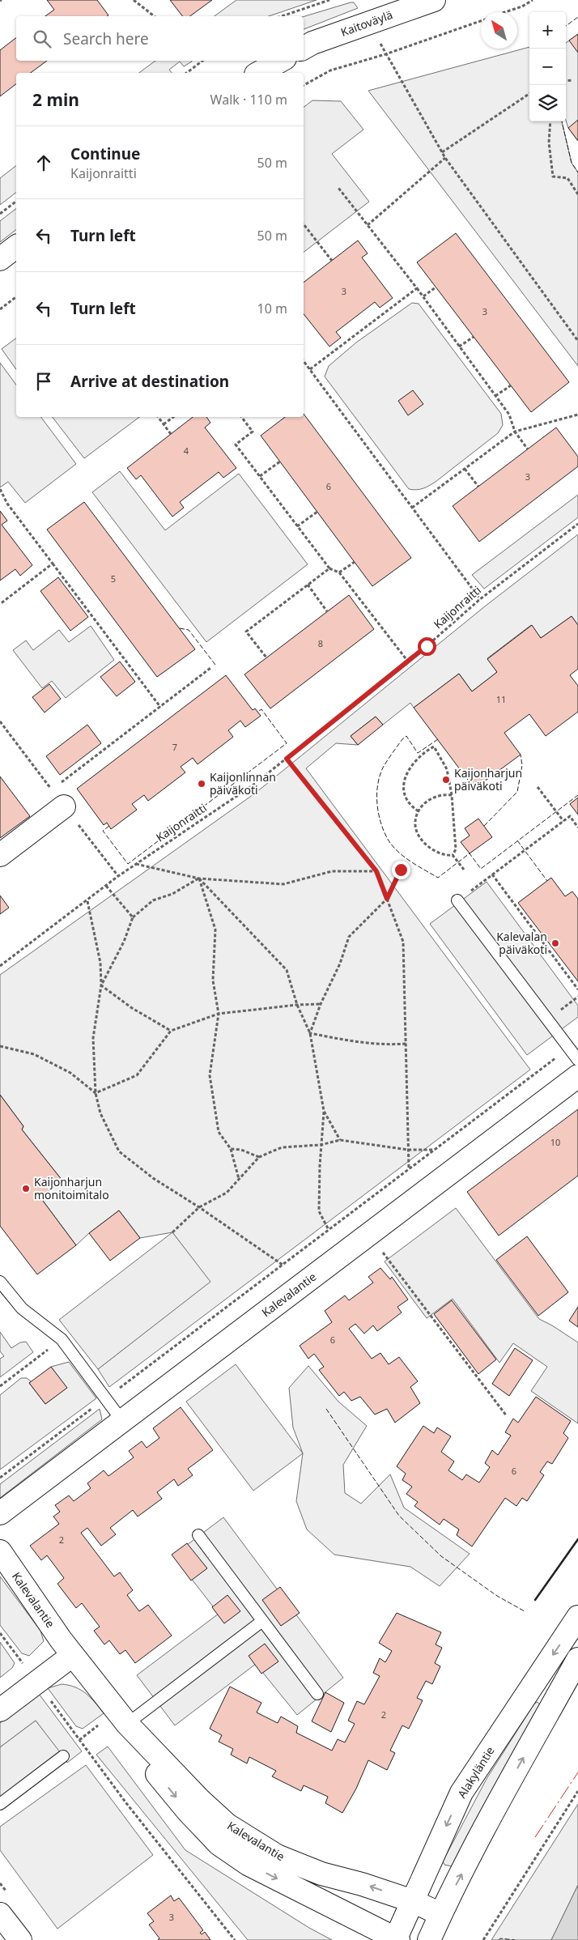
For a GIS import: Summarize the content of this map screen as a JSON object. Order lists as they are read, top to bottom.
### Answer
{
  "streets": {
    "street": ["Kaitoväylä", "Kalevalantie", "Alakyläntie"],
    "path": ["Kaijonraitti"]
  },
  "crossings": [
    ["Kalevalantie", "Alakyläntie"]
  ],
  "places": [
    "Kaijonharjun päiväkoti",
    "Kaijonlinnan päiväkoti",
    "Kalevalan päiväkoti",
    "Kaijonharjun monitoimitalo"
  ],
  "house_numbers": [
    "3",
    "3",
    "4",
    "3",
    "6",
    "5",
    "8",
    "11",
    "7",
    "10",
    "6",
    "6",
    "2",
    "2",
    "3"
  ],
  "north": "top left",
  "page": {
    "map_buttons": ["+", "−"],
    "search": "Search here",
    "heading": ["2 min", "Walk · 110 m"],
    "list": [
      ["Continue", "Kaijonraitti", "50 m"],
      ["Turn left", "50 m"],
      ["Turn left", "10 m"],
      "Arrive at destination"
    ]
  }
}
